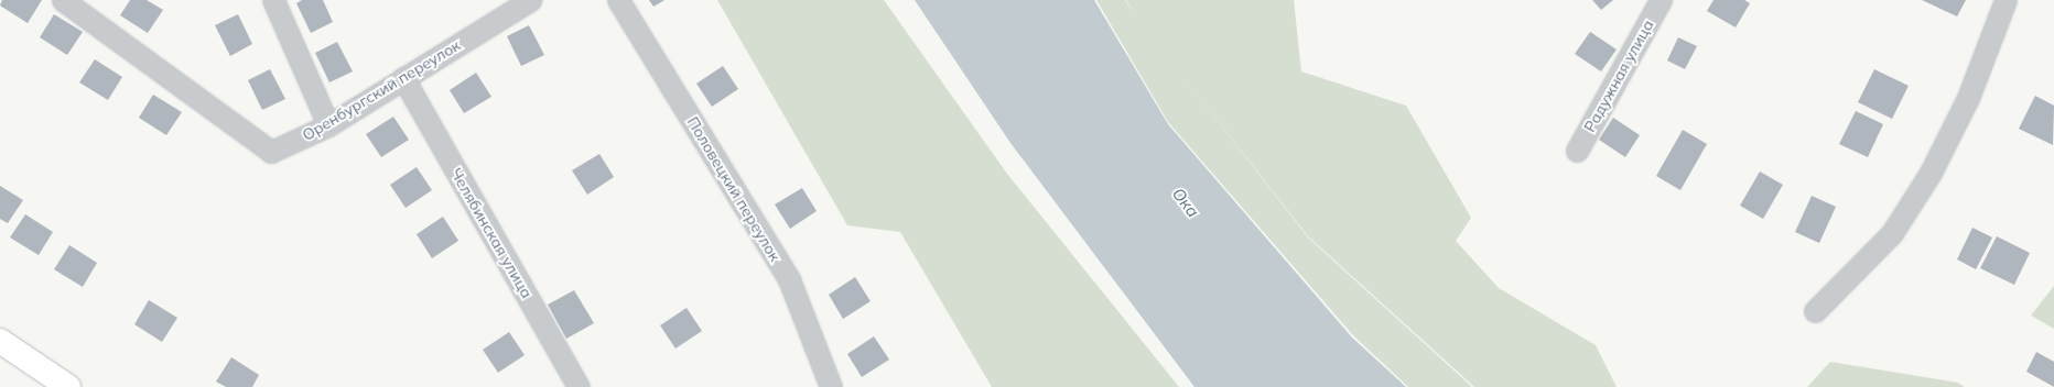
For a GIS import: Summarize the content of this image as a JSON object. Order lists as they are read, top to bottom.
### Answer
{
  "streets": {
    "street": [
      "Радужная улица",
      "Оренбургский переулок",
      "Половецкий переулок",
      "Челябинская улица"
    ]
  },
  "crossings": [
    ["Оренбургский переулок", "Челябинская улица"]
  ],
  "water": ["Ока"]
}
